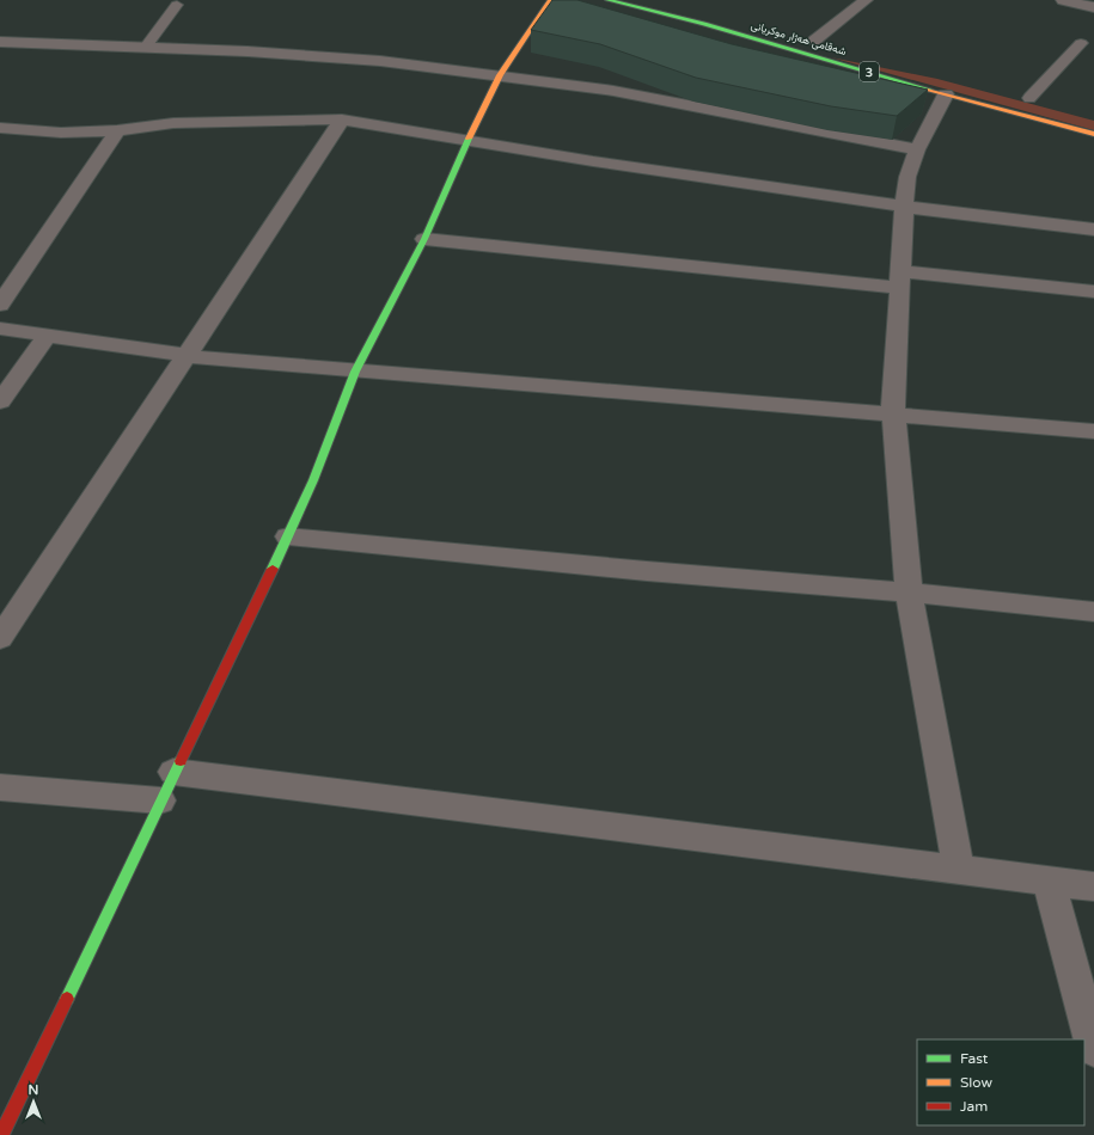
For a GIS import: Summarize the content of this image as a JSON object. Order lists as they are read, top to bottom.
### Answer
{
  "streets": {
    "main road": ["شەقامی ھەژار موکریانی", "3"]
  },
  "legend": ["Fast", "Slow", "Jam"],
  "north": "top"
}
